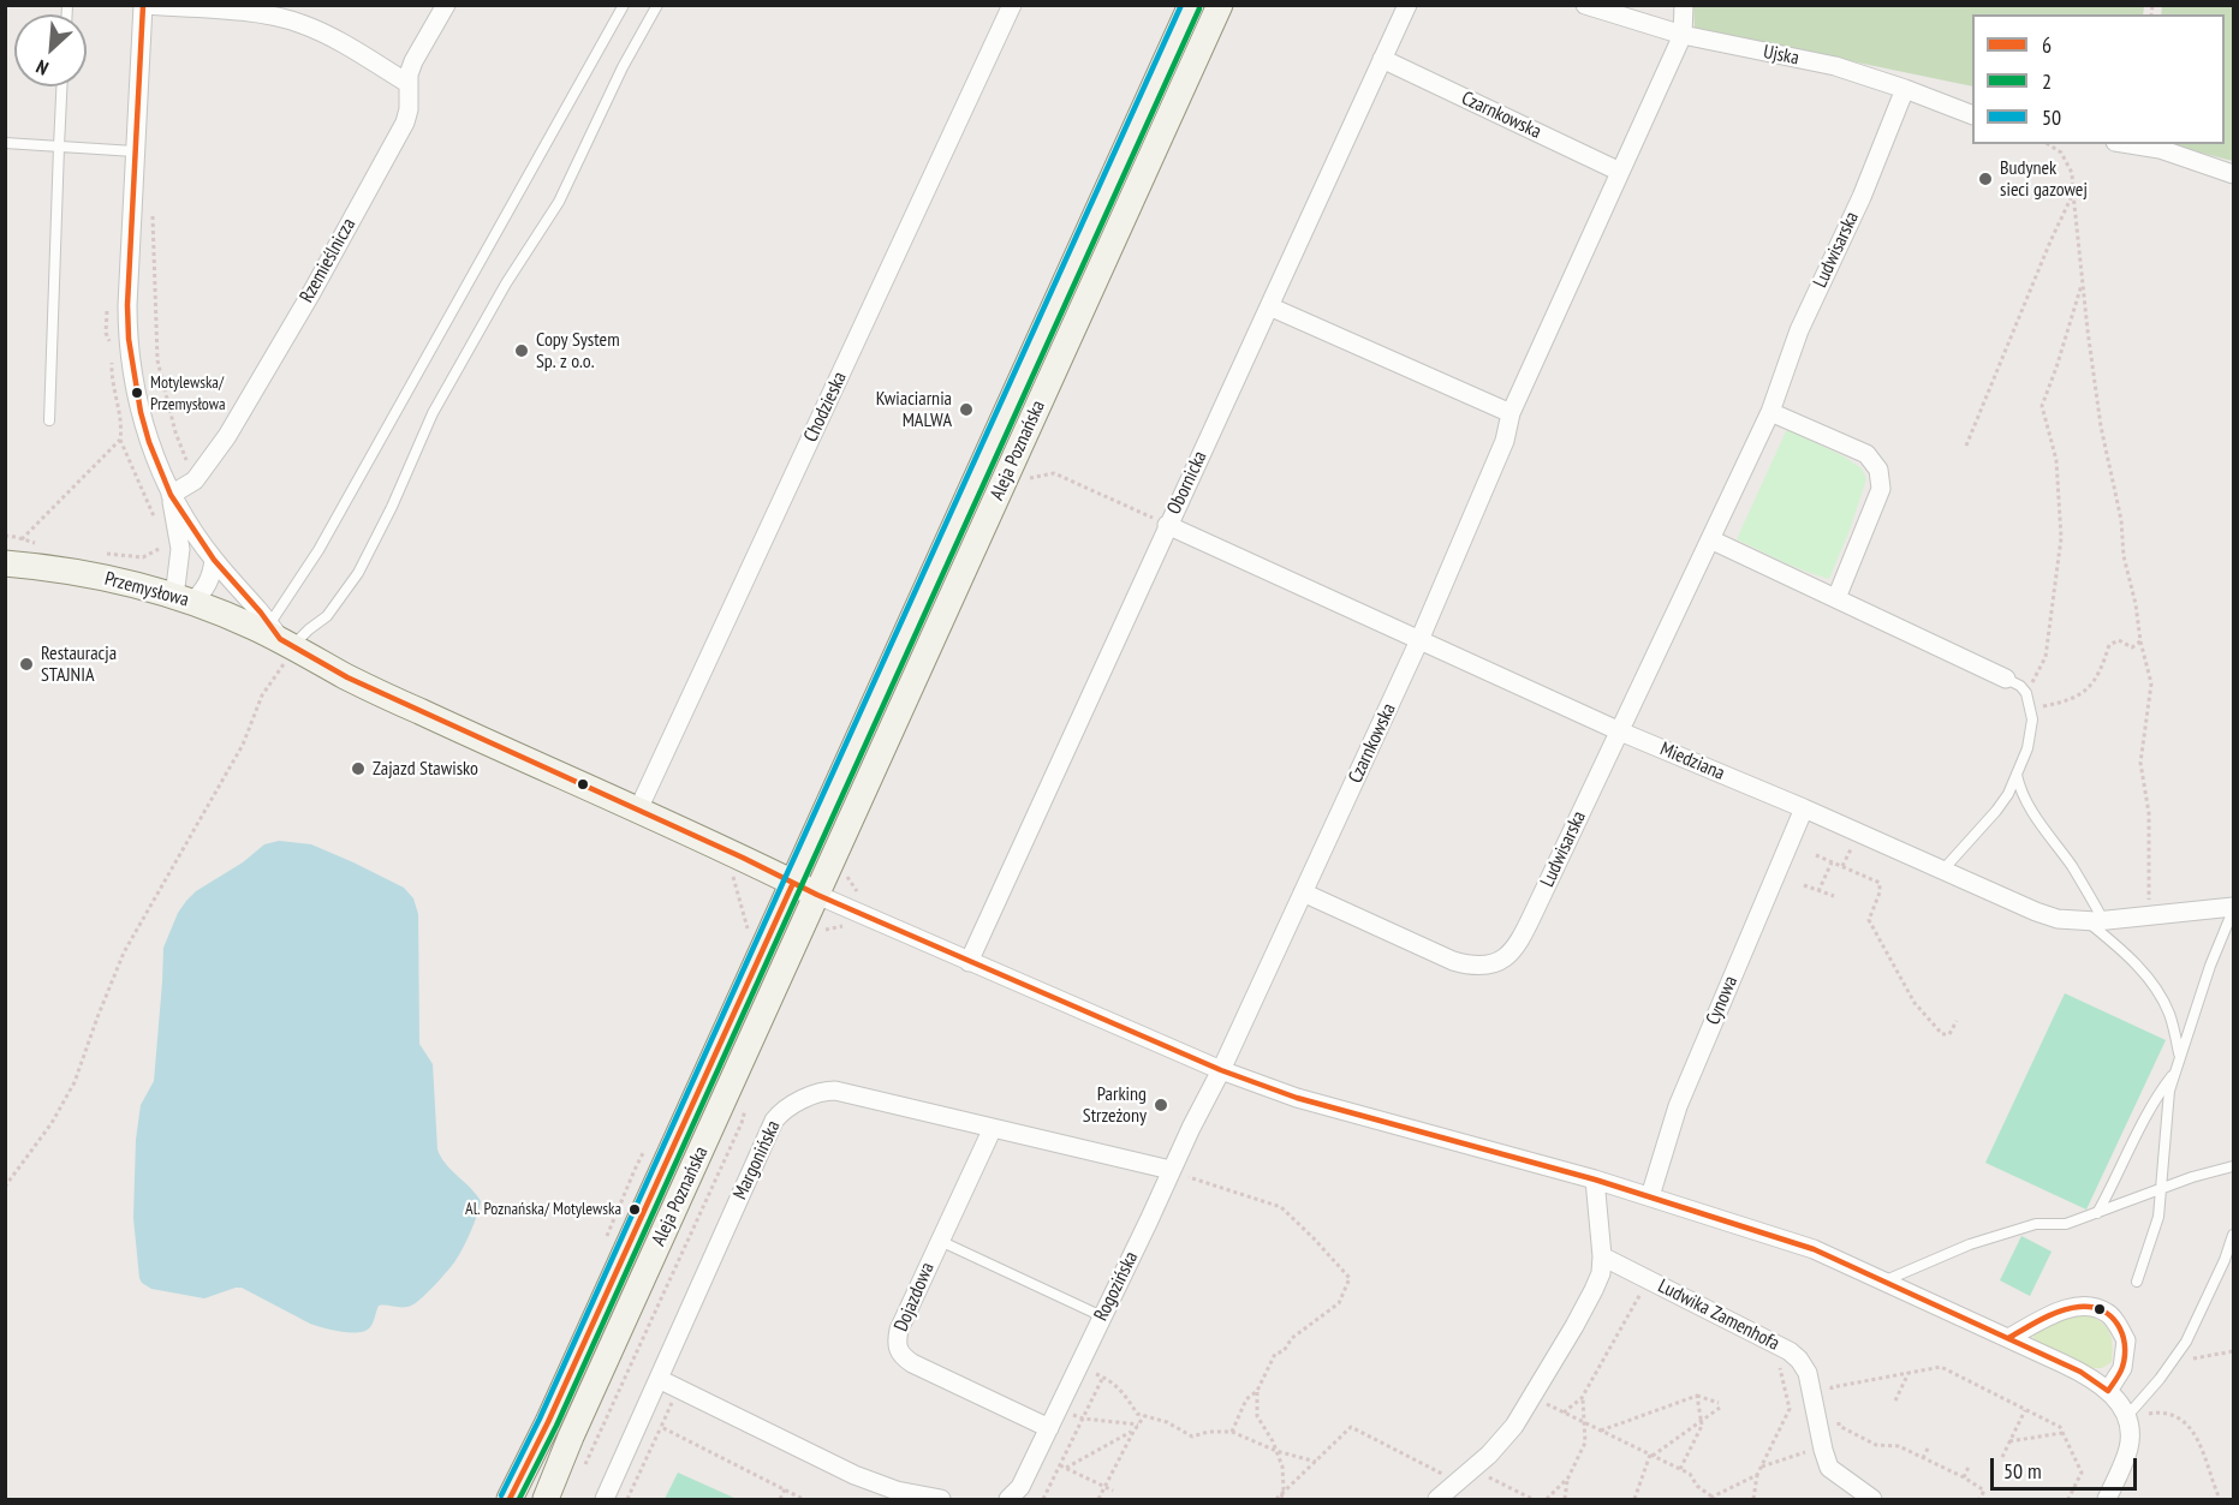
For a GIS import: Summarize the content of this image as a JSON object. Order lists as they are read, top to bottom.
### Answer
{
  "streets": {
    "main road": ["Aleja Poznańska", "Przemysłowa"],
    "street": [
      "Ujska",
      "Czarnkowska",
      "Ludwisarska",
      "Rzemieślnicza",
      "Chodzieska",
      "Obornicka",
      "Miedziana",
      "Cynowa",
      "Margonińska",
      "Rogozińska",
      "Dojazdowa",
      "Ludwika Zamenhofa"
    ]
  },
  "crossings": [
    ["Ujska", "Czarnkowska"],
    ["Ujska", "Ludwisarska"],
    ["Czarnkowska", "Ludwisarska"],
    ["Czarnkowska", "Obornicka"],
    ["Czarnkowska", "Miedziana"],
    ["Czarnkowska", "Rogozińska"],
    ["Ludwisarska", "Miedziana"],
    ["Chodzieska", "Przemysłowa"],
    ["Aleja Poznańska", "Przemysłowa"],
    ["Obornicka", "Miedziana"],
    ["Miedziana", "Cynowa"],
    ["Margonińska", "Rogozińska"],
    ["Margonińska", "Dojazdowa"],
    ["Rogozińska", "Dojazdowa"]
  ],
  "places": [
    "Budynek sieci gazowej",
    "Copy System Sp. z o.o.",
    "Motylewska/ Przemysłowa",
    "Kwiaciarnia MALWA",
    "Restauracja STAJNIA",
    "Zajazd Stawisko",
    "Parking Strzeżony",
    "Al. Poznańska/ Motylewska"
  ],
  "lines": ["transit line 6", "transit line 50", "transit line 2"],
  "legend": ["6", "2", "50"],
  "scale_bar": "50 m",
  "north": "bottom left"
}
